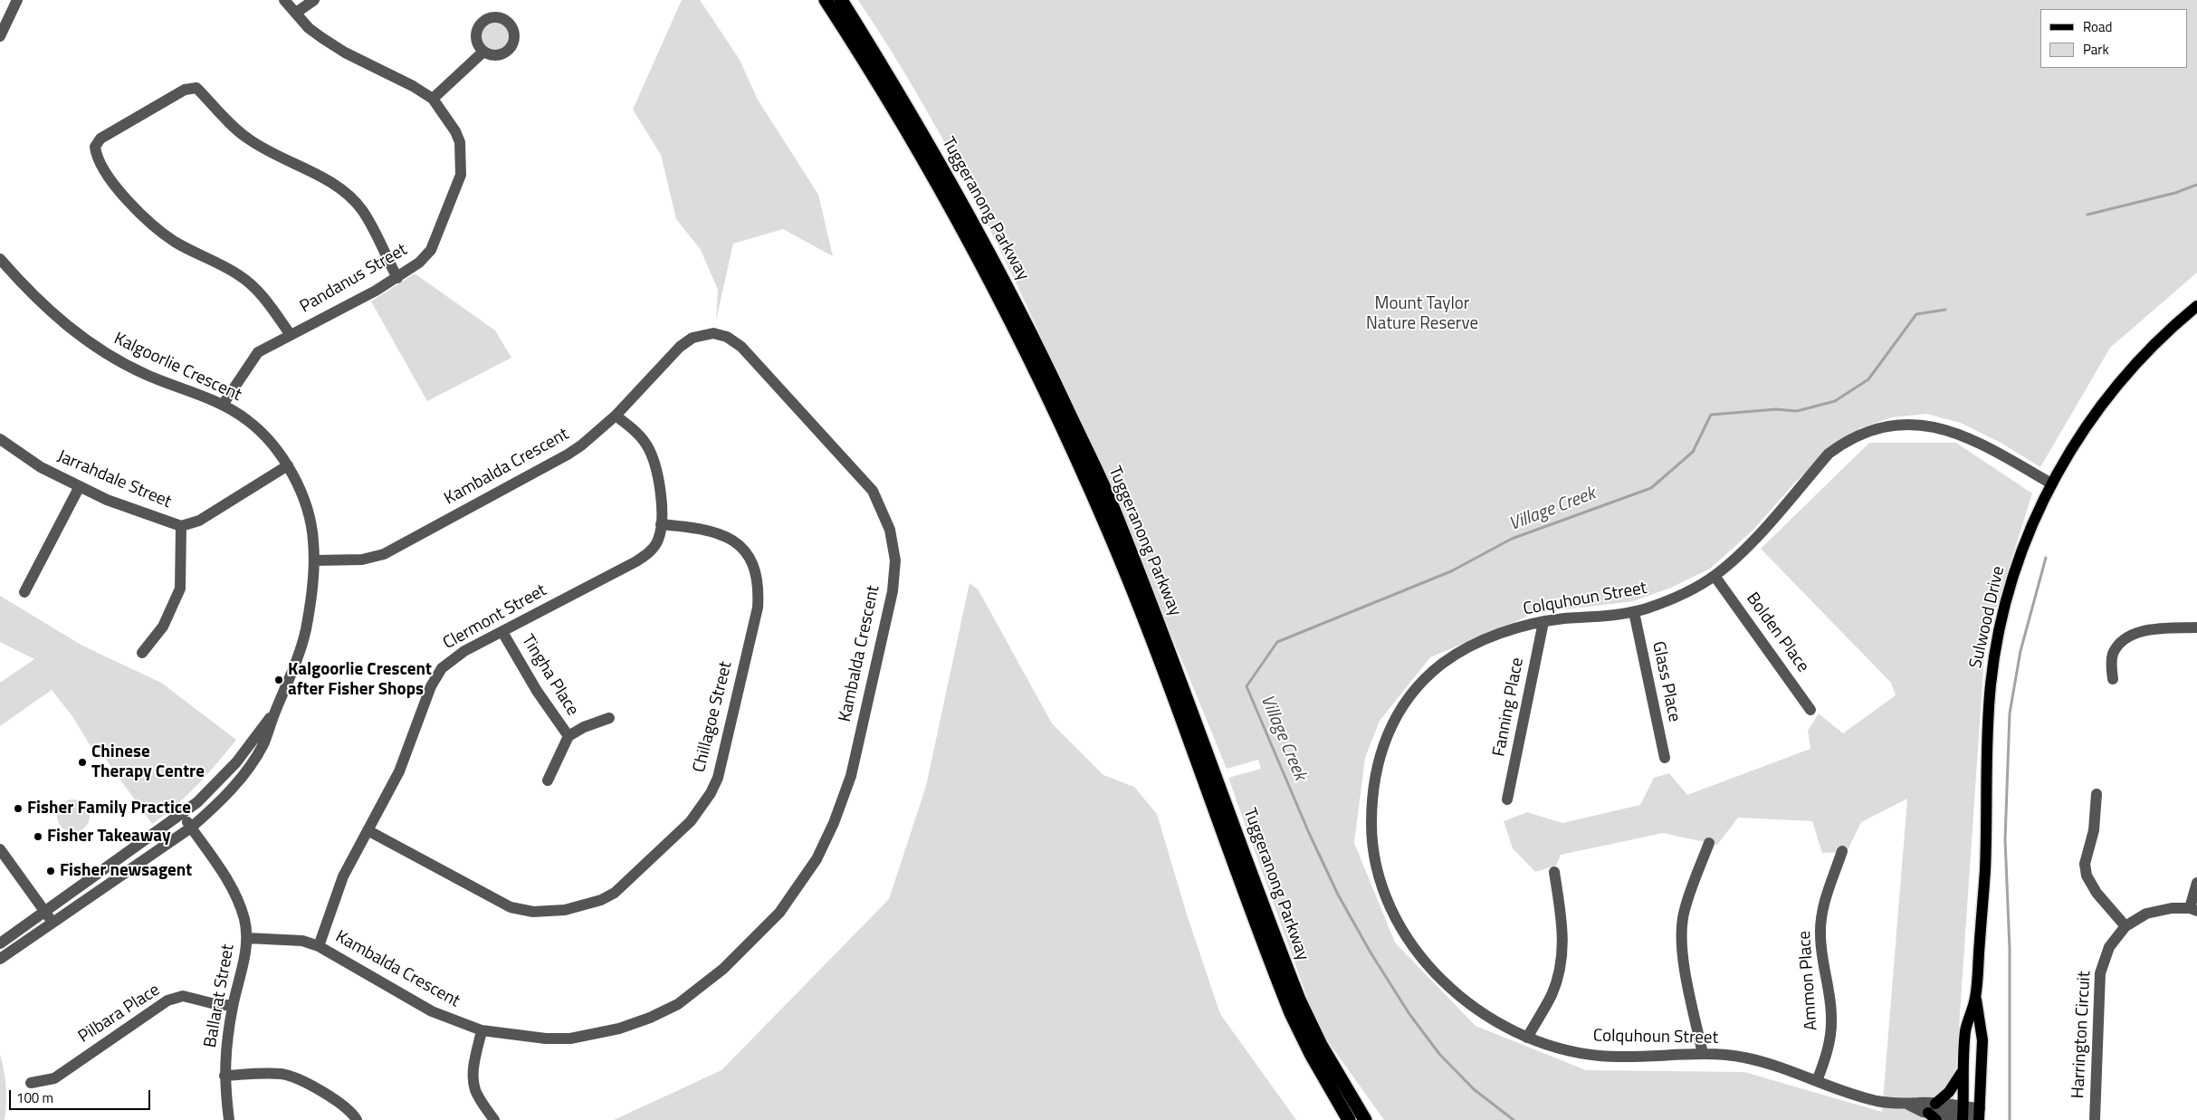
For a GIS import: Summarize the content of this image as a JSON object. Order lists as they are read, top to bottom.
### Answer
{
  "streets": {
    "highway": ["Tuggeranong Parkway"],
    "main road": ["Sulwood Drive"],
    "street": [
      "Pandanus Street",
      "Kalgoorlie Crescent",
      "Kambalda Crescent",
      "Jarrahdale Street",
      "Colquhoun Street",
      "Clermont Street",
      "Bolden Place",
      "Tingha Place",
      "Glass Place",
      "Fanning Place",
      "Chillagoe Street",
      "Ammon Place",
      "Ballarat Street",
      "Pilbara Place",
      "Harrington Circuit"
    ]
  },
  "crossings": [
    ["Pandanus Street", "Kalgoorlie Crescent"],
    ["Kalgoorlie Crescent", "Kambalda Crescent"],
    ["Kalgoorlie Crescent", "Jarrahdale Street"],
    ["Kalgoorlie Crescent", "Ballarat Street"],
    ["Kambalda Crescent", "Clermont Street"],
    ["Kambalda Crescent", "Ballarat Street"],
    ["Colquhoun Street", "Sulwood Drive"],
    ["Colquhoun Street", "Bolden Place"],
    ["Colquhoun Street", "Glass Place"],
    ["Colquhoun Street", "Fanning Place"],
    ["Colquhoun Street", "Ammon Place"],
    ["Clermont Street", "Tingha Place"],
    ["Clermont Street", "Chillagoe Street"],
    ["Ballarat Street", "Pilbara Place"]
  ],
  "water": ["Village Creek"],
  "parks": ["Mount Taylor Nature Reserve"],
  "places": [
    "Kalgoorlie Crescent after Fisher Shops",
    "Chinese Therapy Centre",
    "Fisher Family Practice",
    "Fisher Takeaway",
    "Fisher newsagent"
  ],
  "legend": ["Road", "Park"],
  "scale_bar": "100 m"
}
